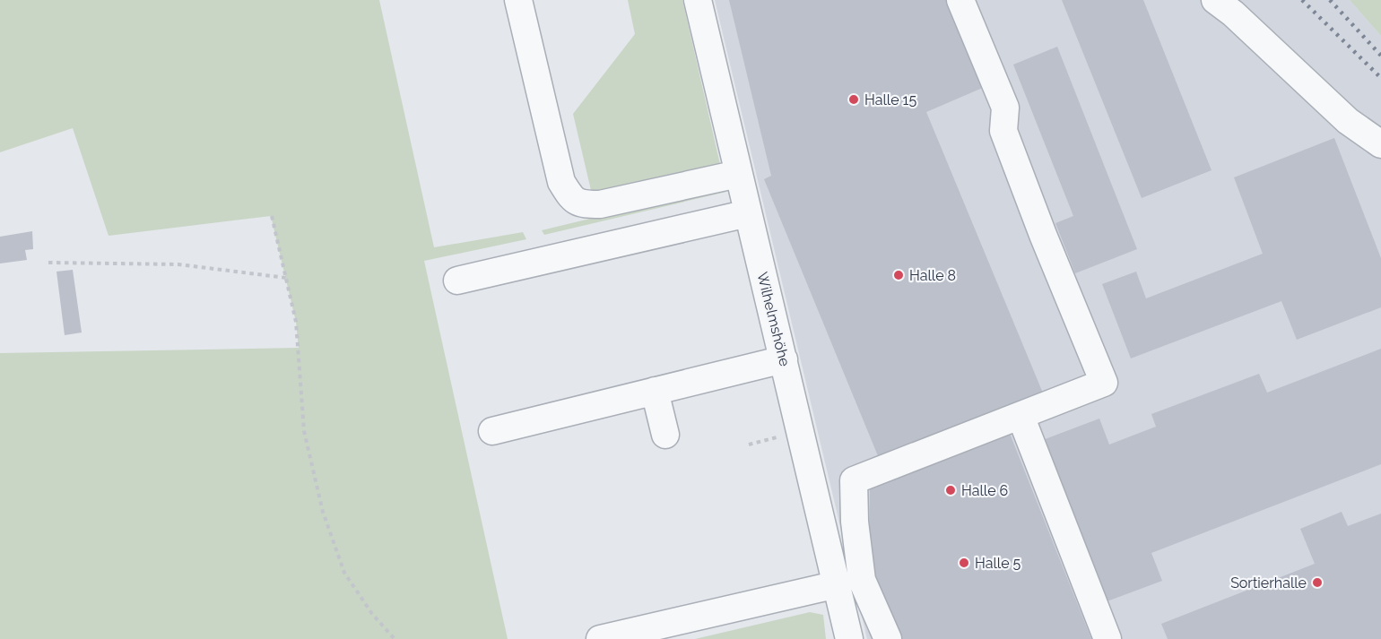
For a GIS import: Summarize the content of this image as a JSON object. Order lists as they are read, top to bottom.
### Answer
{
  "streets": {
    "street": ["Wilhelmshöhe"]
  },
  "places": [
    "Halle 15",
    "Halle 8",
    "Halle 6",
    "Halle 5",
    "Sortierhalle"
  ]
}
